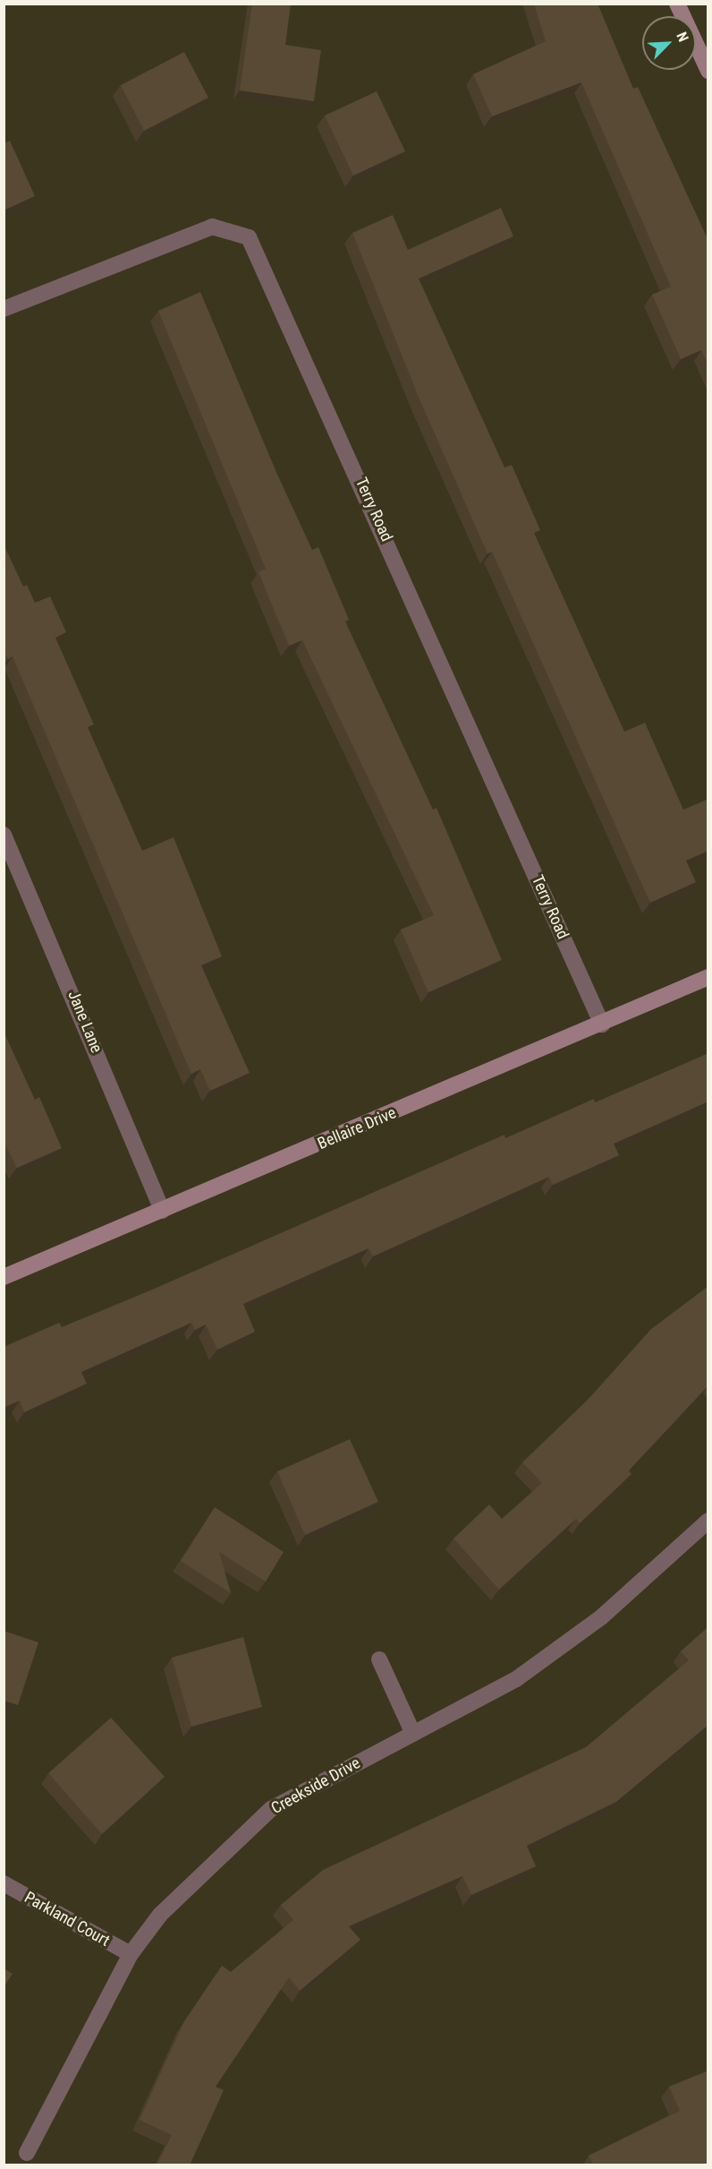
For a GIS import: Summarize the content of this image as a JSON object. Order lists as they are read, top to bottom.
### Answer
{
  "streets": {
    "street": [
      "Terry Road",
      "Jane Lane",
      "Bellaire Drive",
      "Creekside Drive",
      "Parkland Court"
    ]
  },
  "crossings": [
    ["Terry Road", "Bellaire Drive"],
    ["Jane Lane", "Bellaire Drive"],
    ["Creekside Drive", "Parkland Court"]
  ],
  "north": "top right"
}
